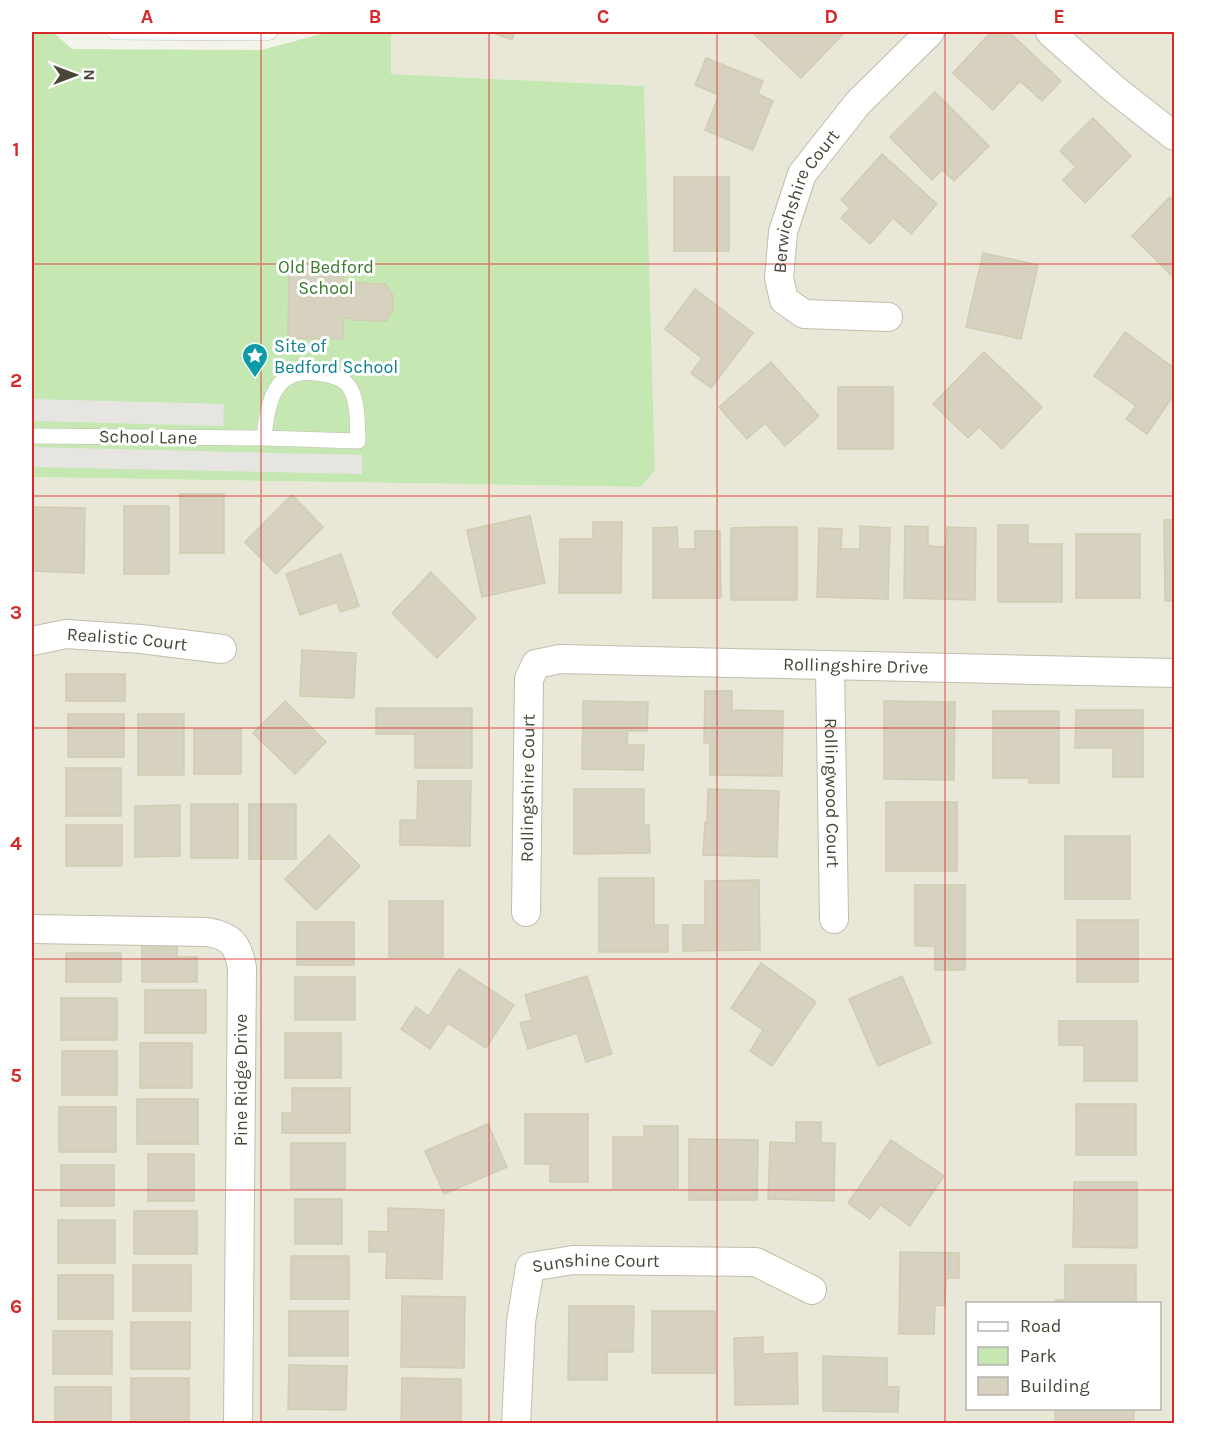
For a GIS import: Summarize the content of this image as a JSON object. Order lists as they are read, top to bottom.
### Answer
{
  "streets": {
    "street": [
      "Berwichshire Court",
      "Realistic Court",
      "Rollingshire Drive",
      "Rollingshire Court",
      "Rollingwood Court",
      "Pine Ridge Drive",
      "Sunshine Court"
    ],
    "lane": ["School Lane"]
  },
  "crossings": [
    ["Rollingshire Drive", "Rollingshire Court"],
    ["Rollingshire Drive", "Rollingwood Court"]
  ],
  "parks": ["Old Bedford School"],
  "places": {
    "place": ["Site of Bedford School"]
  },
  "legend": ["Road", "Park", "Building"],
  "north": "right",
  "grid": {
    "columns": [
      "A",
      "B",
      "C",
      "D",
      "E"
    ],
    "rows": [
      "1",
      "2",
      "3",
      "4",
      "5",
      "6"
    ]
  }
}
